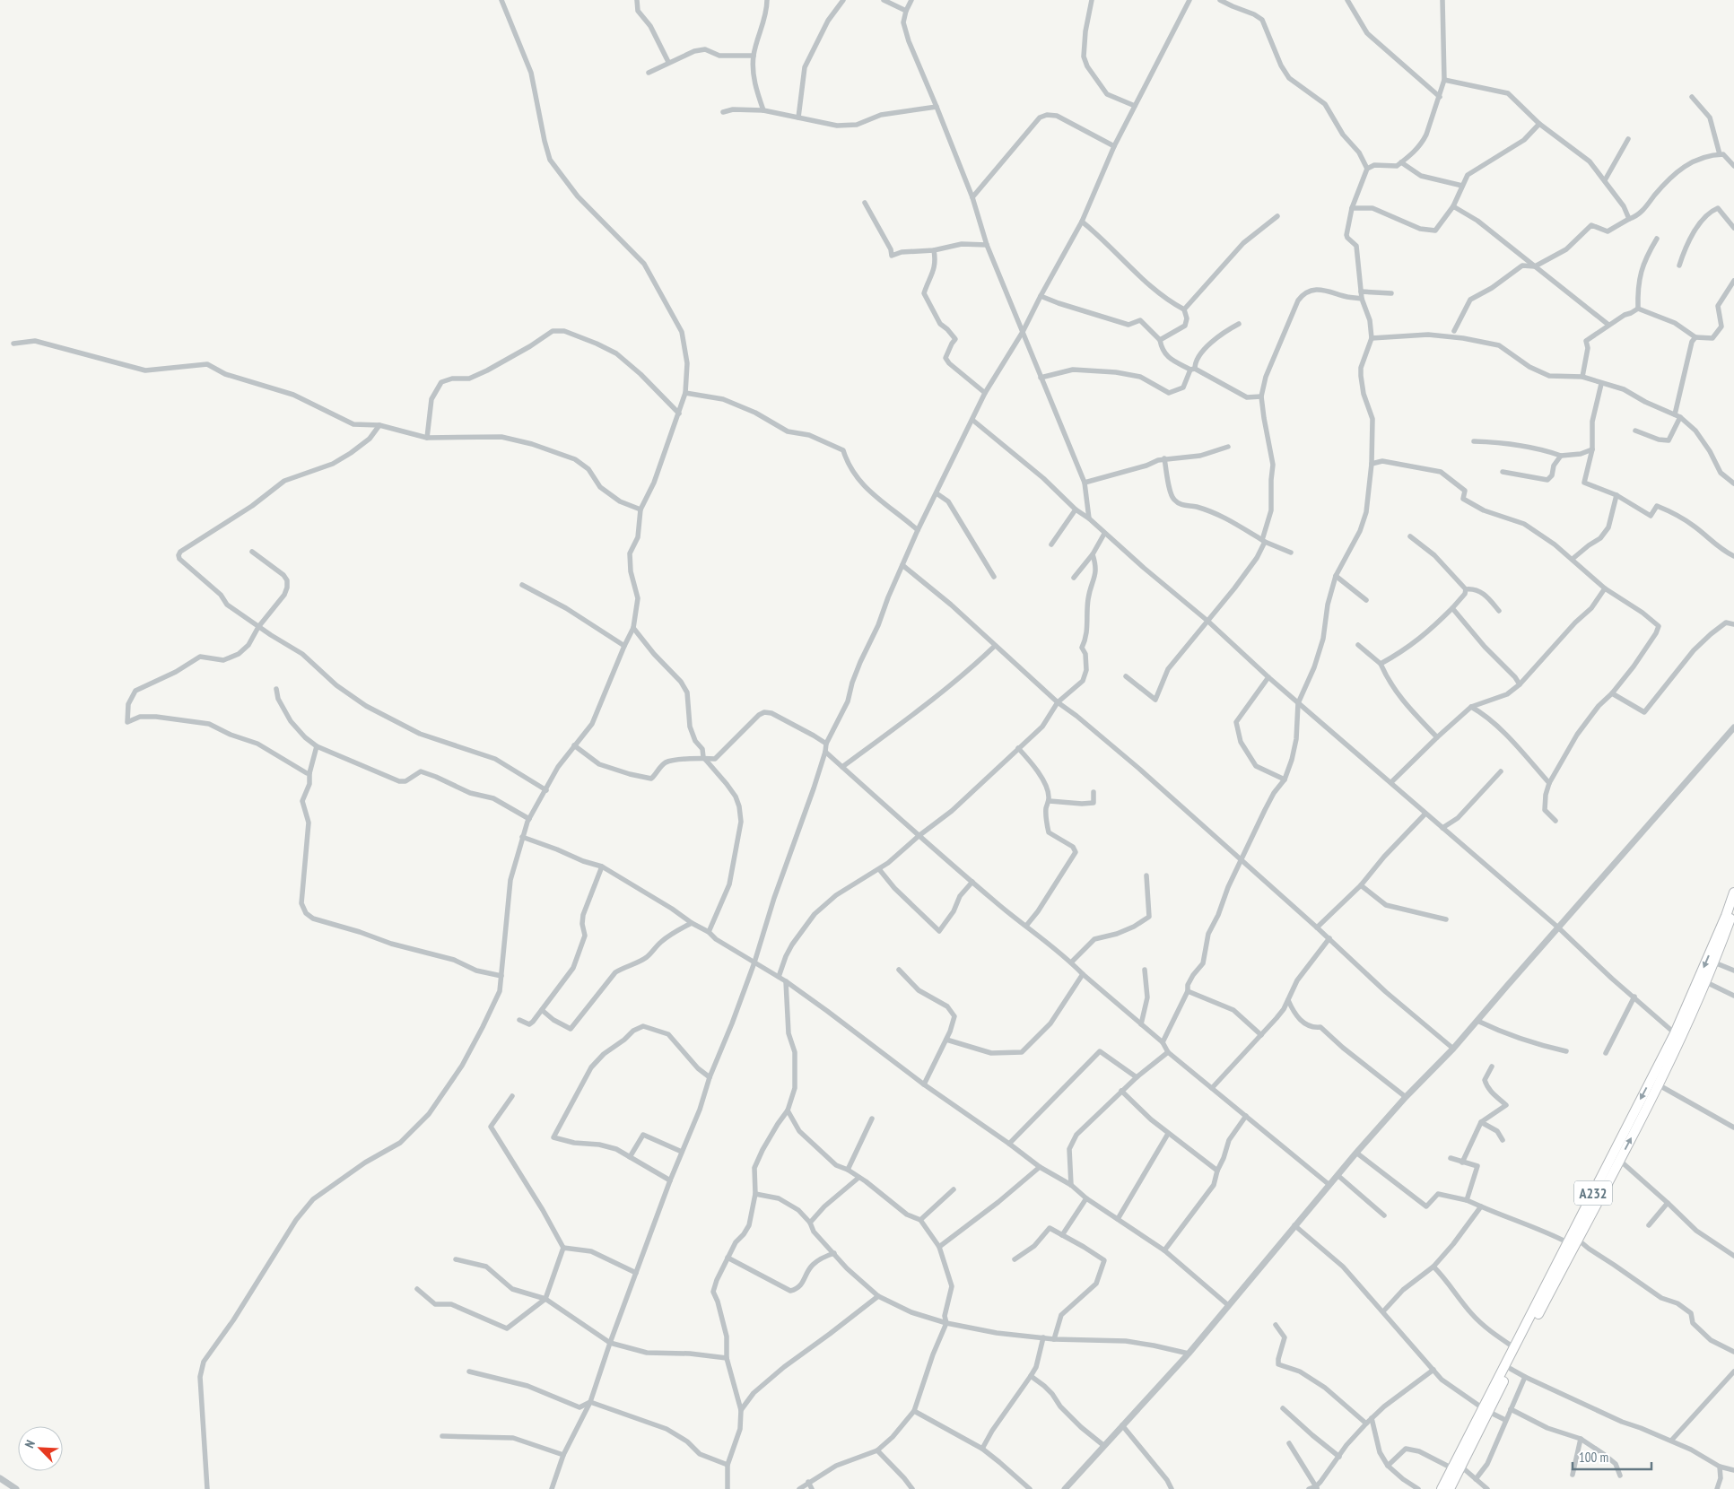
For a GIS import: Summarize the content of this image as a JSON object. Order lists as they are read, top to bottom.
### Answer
{
  "streets": {
    "highway": ["A232"]
  },
  "scale_bar": "100 m",
  "north": "top left"
}
